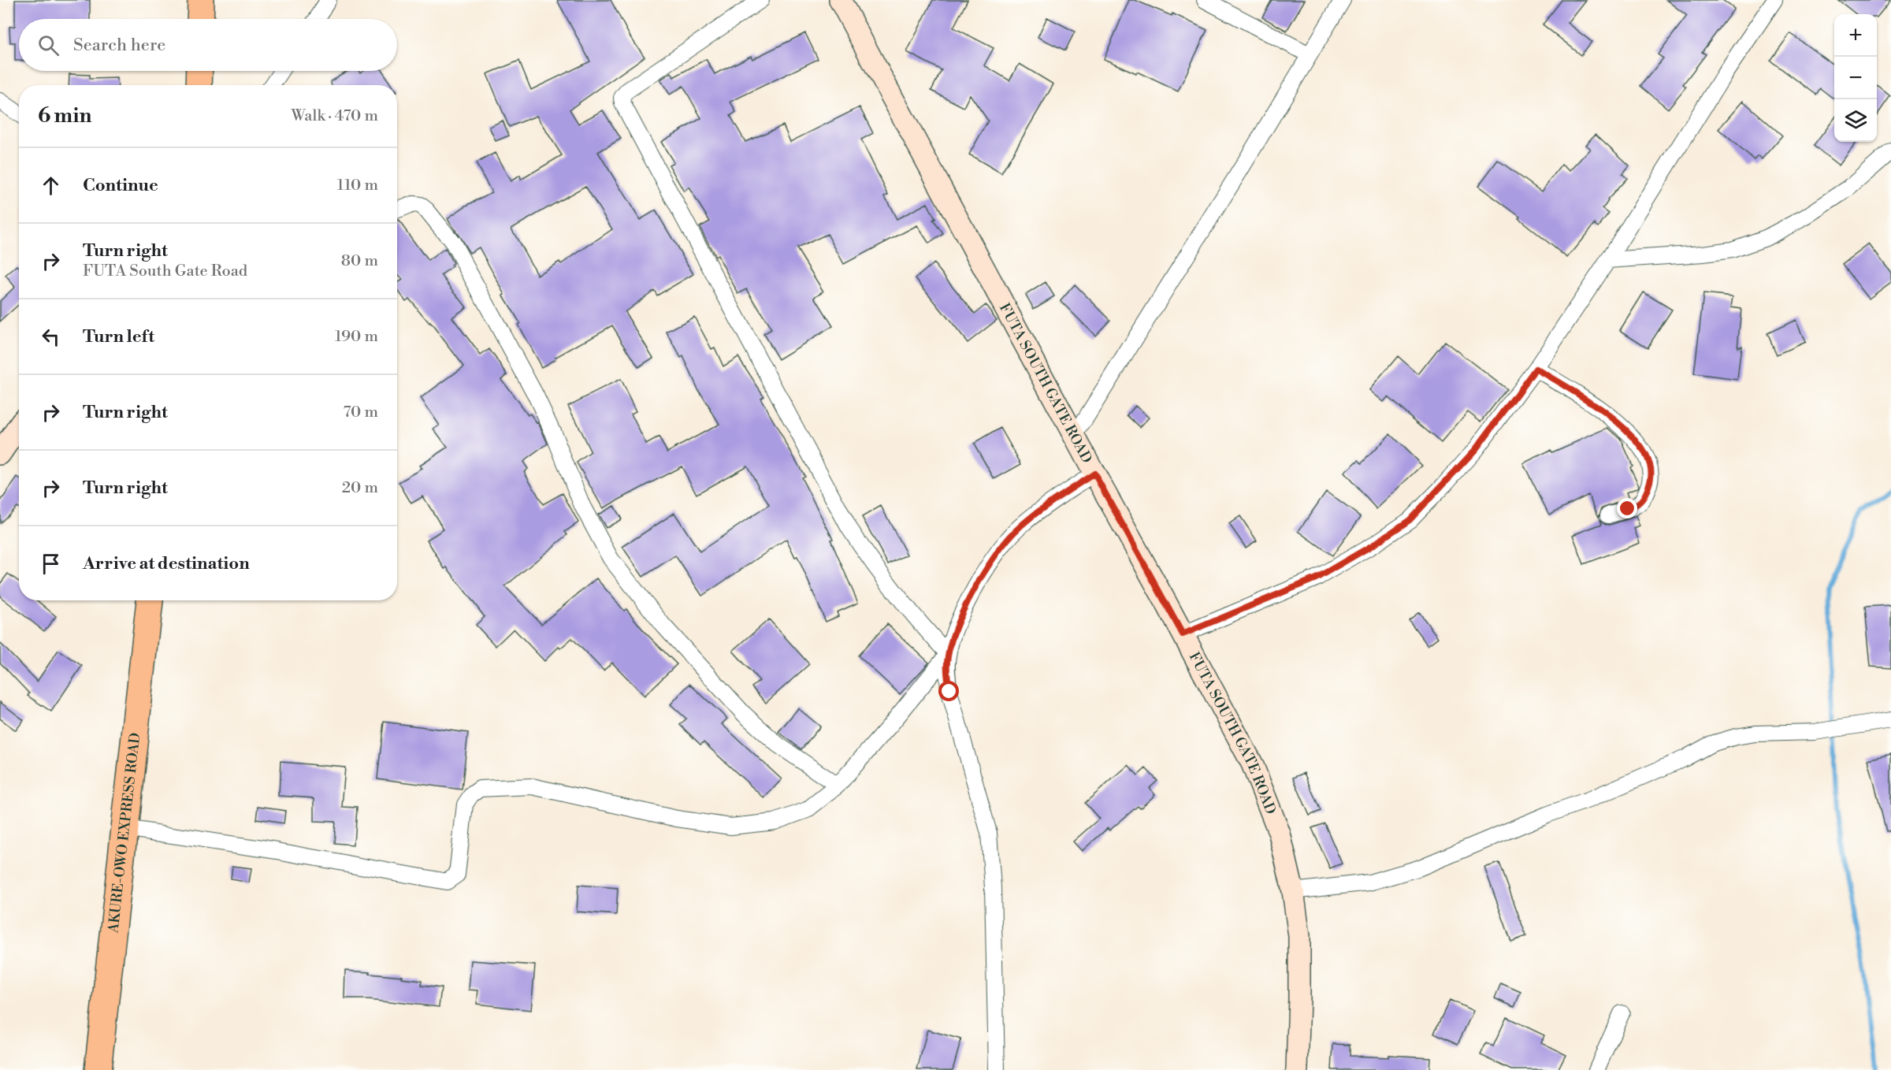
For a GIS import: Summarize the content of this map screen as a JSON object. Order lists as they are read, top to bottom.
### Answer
{
  "streets": {
    "highway": ["AKURE-OWO EXPRESS ROAD"],
    "main road": ["FUTA SOUTH GATE ROAD"]
  },
  "page": {
    "map_buttons": ["+", "−"],
    "search": "Search here",
    "heading": ["6 min", "Walk · 470 m"],
    "list": [
      ["Continue", "110 m"],
      ["Turn right", "FUTA South Gate Road", "80 m"],
      ["Turn left", "190 m"],
      ["Turn right", "70 m"],
      ["Turn right", "20 m"],
      "Arrive at destination"
    ]
  }
}
